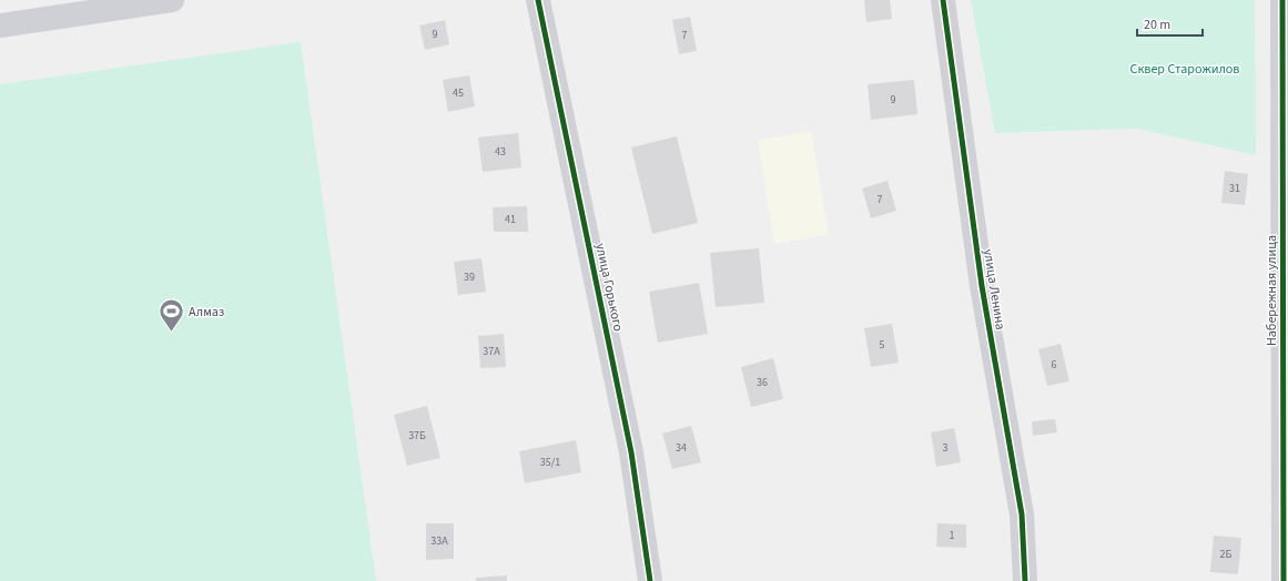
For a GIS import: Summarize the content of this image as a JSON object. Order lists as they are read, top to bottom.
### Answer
{
  "streets": {
    "street": ["улица Горького", "улица Ленина", "Набережная улица"]
  },
  "parks": ["Cквер Старожилов"],
  "places": {
    "sports": ["Алмаз"]
  },
  "house_numbers": [
    "9",
    "7",
    "45",
    "9",
    "43",
    "31",
    "7",
    "41",
    "39",
    "5",
    "37А",
    "6",
    "36",
    "37Б",
    "34",
    "3",
    "35/1",
    "1",
    "33А",
    "2Б"
  ],
  "scale_bar": "20 m"
}
